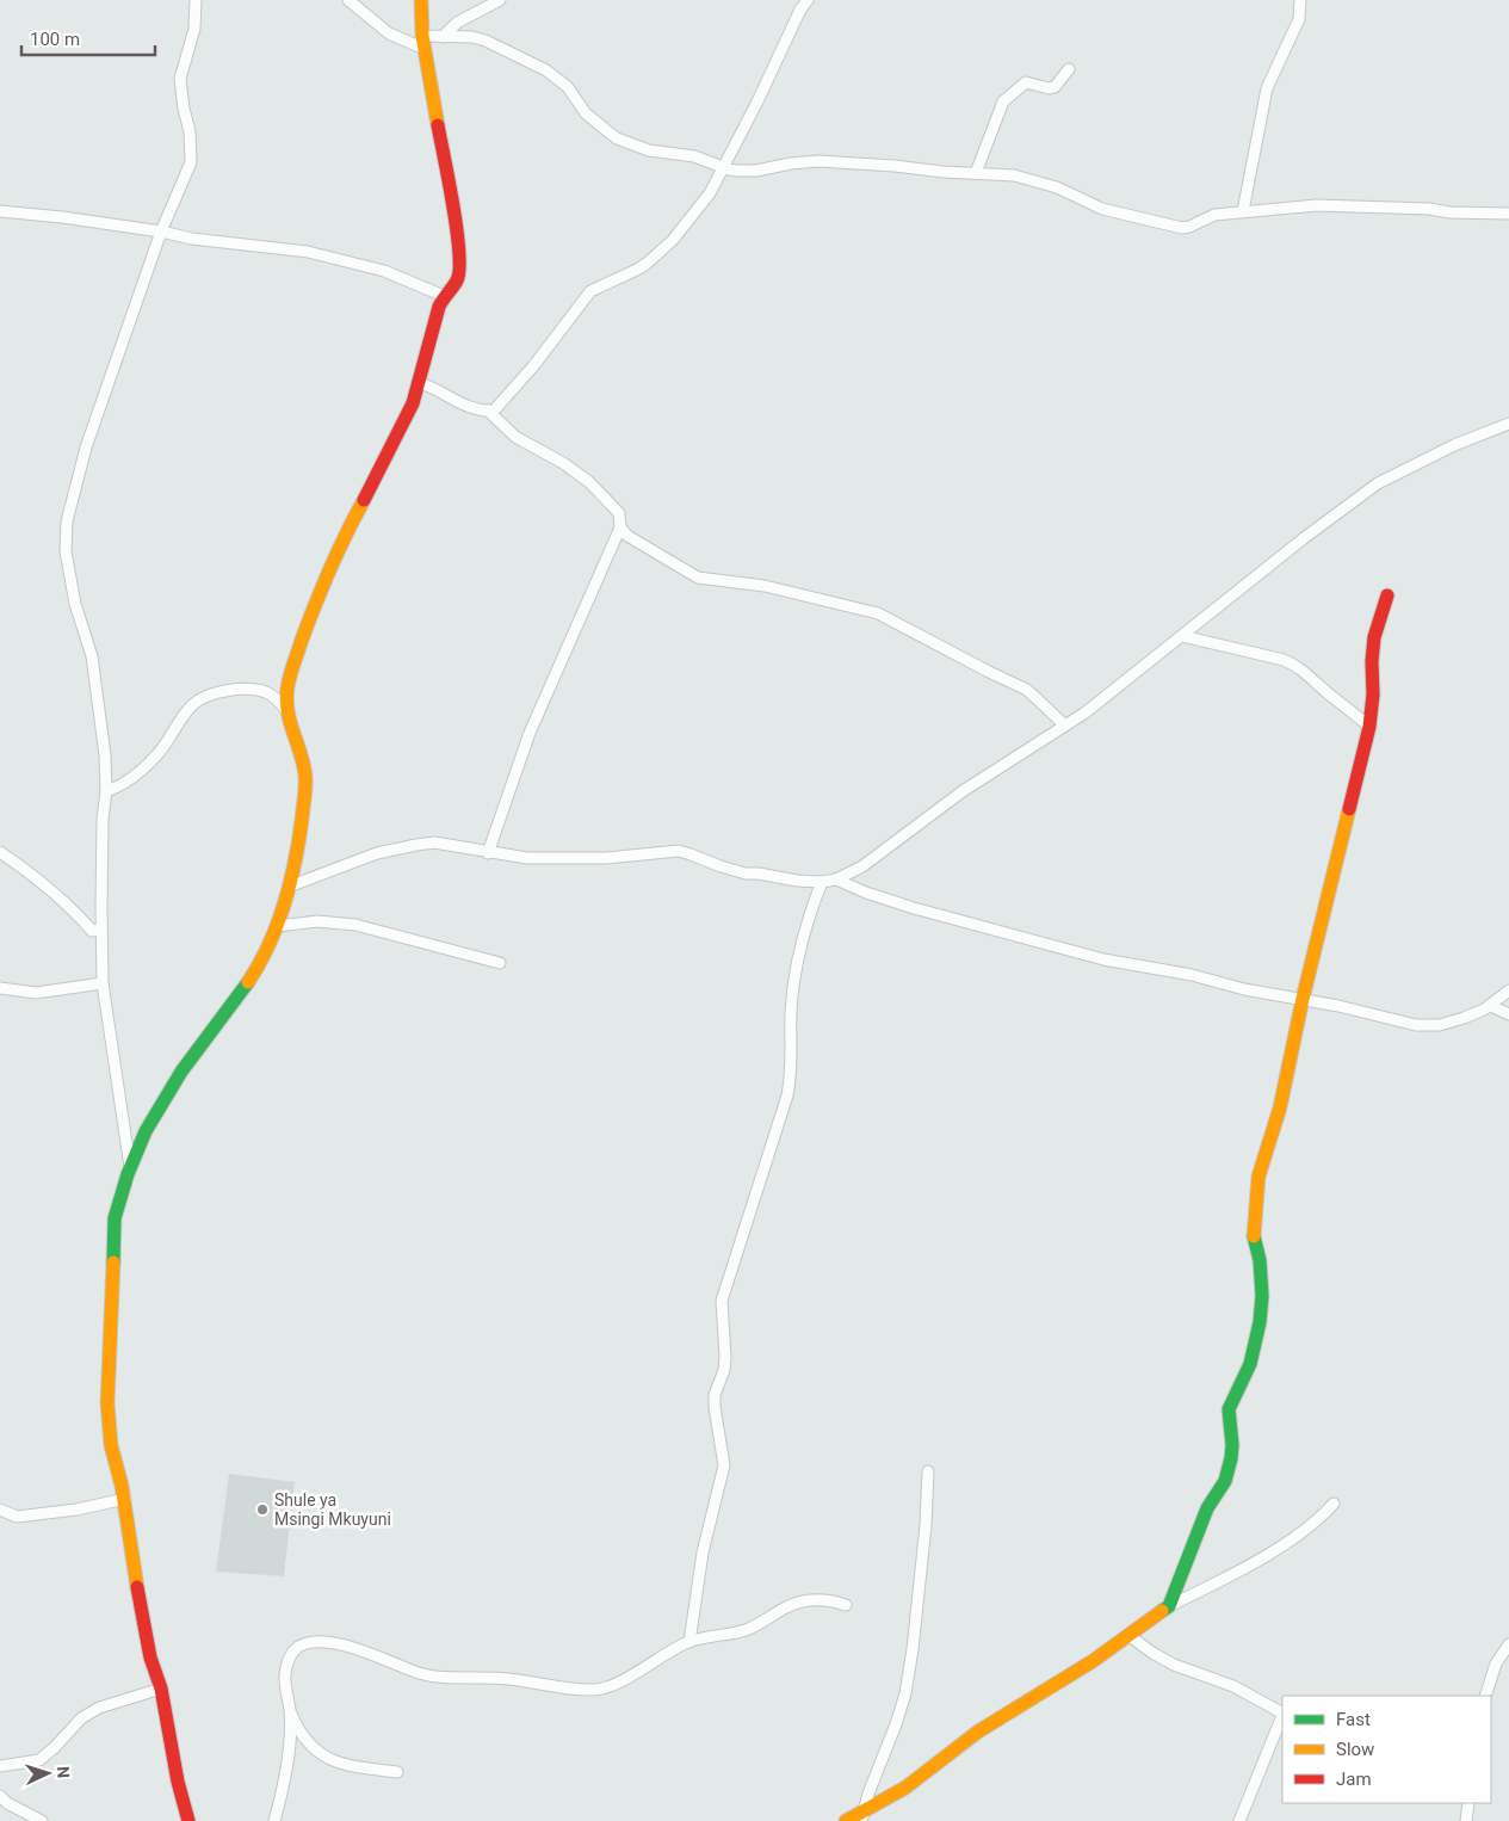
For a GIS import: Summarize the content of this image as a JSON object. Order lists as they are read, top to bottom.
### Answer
{
  "places": ["Shule ya Msingi Mkuyuni"],
  "legend": ["Fast", "Slow", "Jam"],
  "scale_bar": "100 m",
  "north": "right"
}
